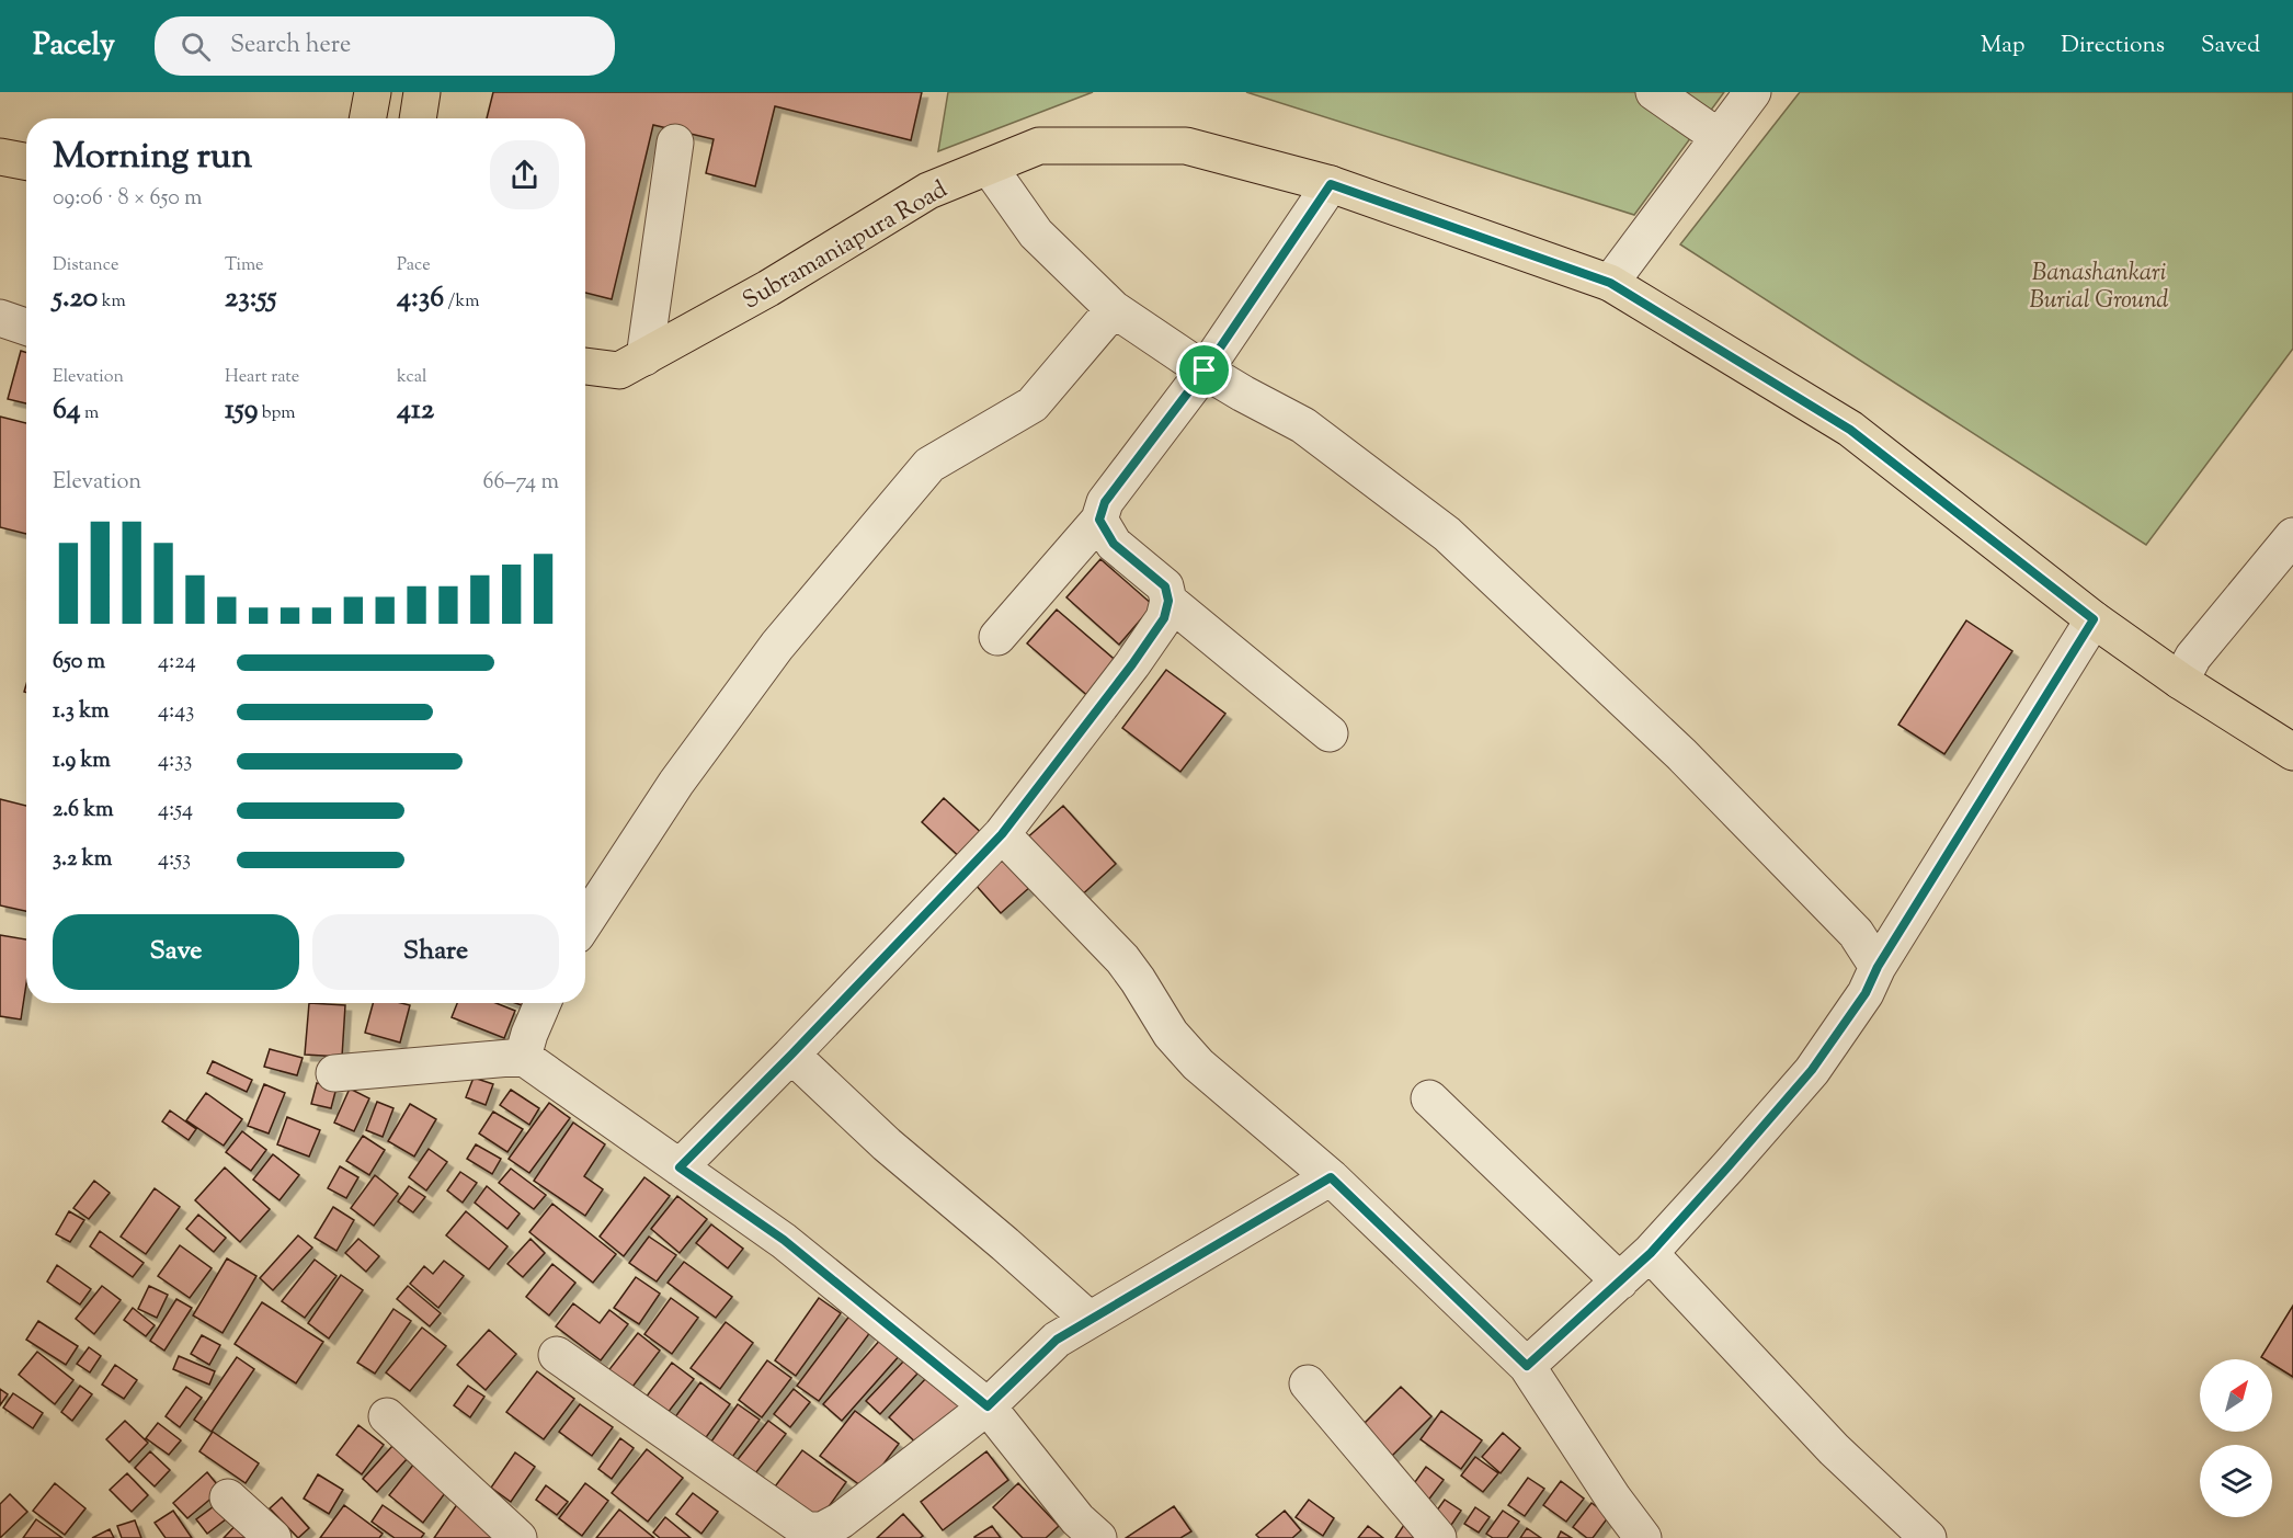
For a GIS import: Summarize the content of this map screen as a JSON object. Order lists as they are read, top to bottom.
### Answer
{
  "streets": {
    "main road": ["Subramaniapura Road"]
  },
  "parks": ["Banashankari Burial Ground"],
  "north": "top right",
  "page": {
    "header": "Pacely",
    "search": "Search here",
    "nav": ["Map", "Directions", "Saved"],
    "heading": ["Morning run", "09:06 · 8 × 650 m"],
    "stats": [
      ["Distance", "5.20 km"],
      ["Time", "23:55"],
      ["Pace", "4:36 /km"],
      ["Elevation", "64 m"],
      ["Heart rate", "159 bpm"],
      ["kcal", "412"]
    ],
    "chart": ["Elevation", "66–74 m"],
    "list": [
      {
        "name": "650 m",
        "note": "4:24"
      },
      {
        "name": "1.3 km",
        "note": "4:43"
      },
      {
        "name": "1.9 km",
        "note": "4:33"
      },
      {
        "name": "2.6 km",
        "note": "4:54"
      },
      {
        "name": "3.2 km",
        "note": "4:53"
      }
    ],
    "buttons": ["Save", "Share"]
  }
}
